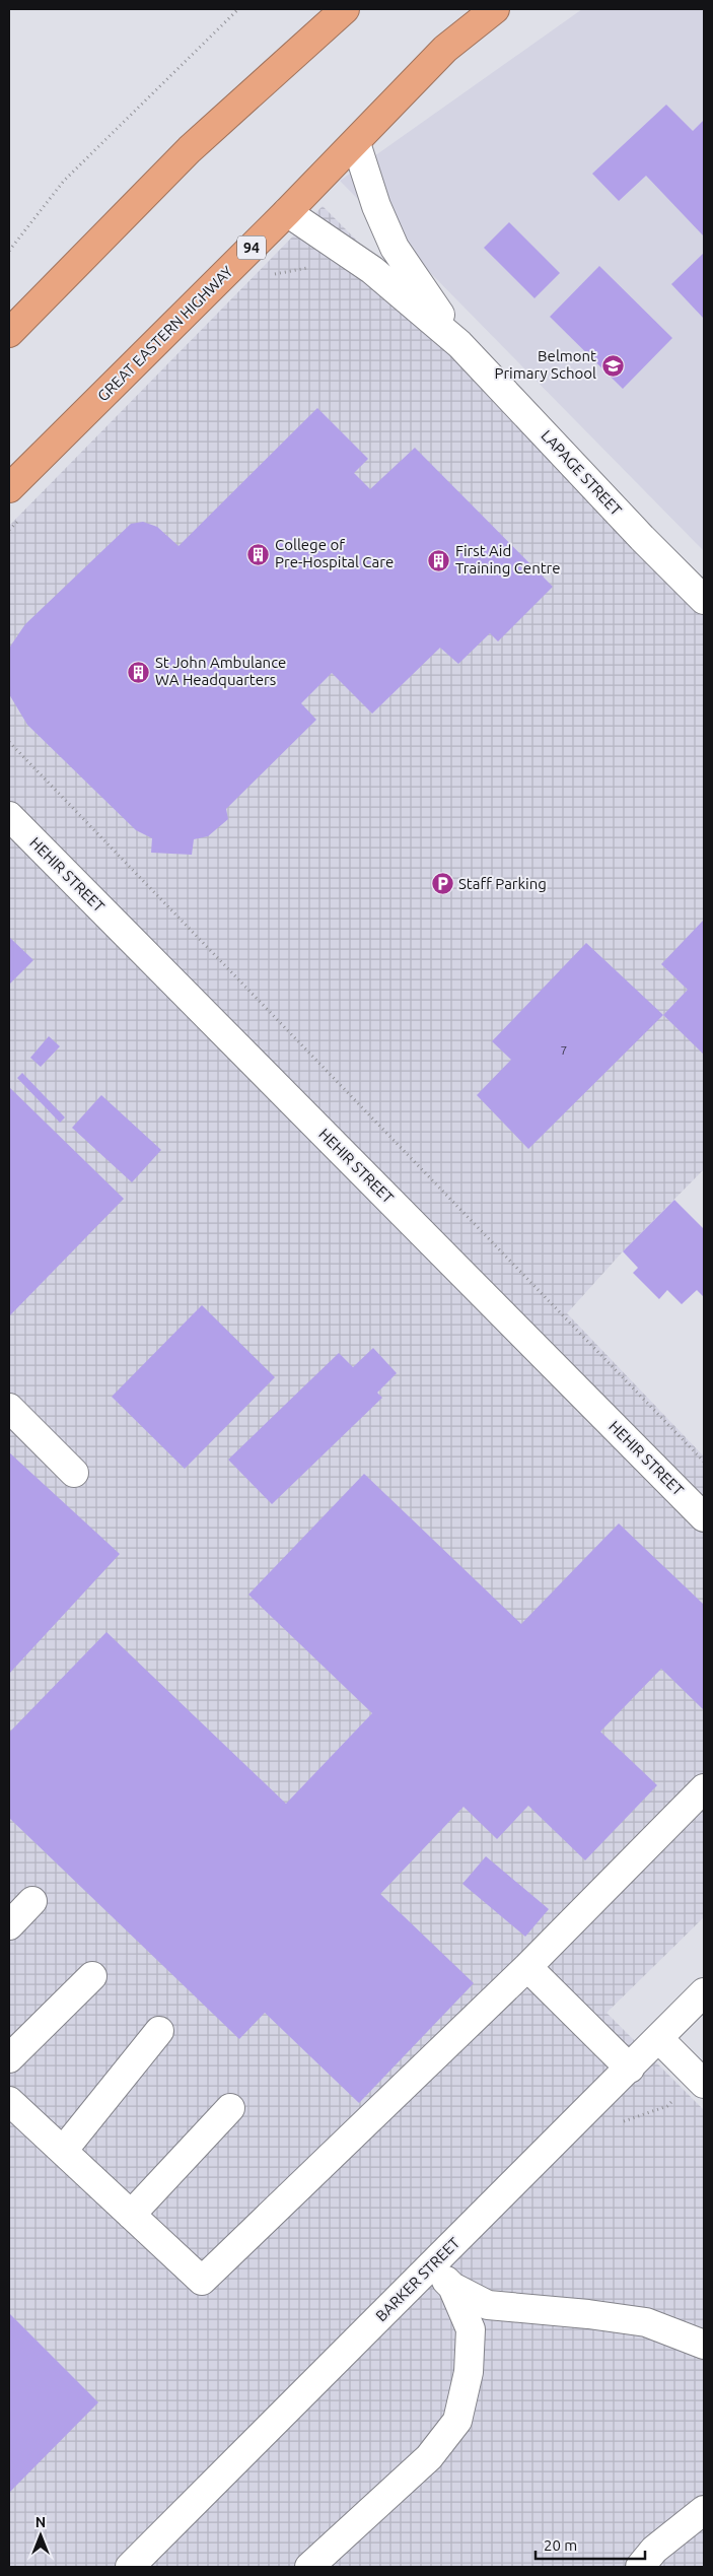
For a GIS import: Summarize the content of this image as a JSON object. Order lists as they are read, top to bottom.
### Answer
{
  "streets": {
    "highway": ["94", "GREAT EASTERN HIGHWAY"],
    "street": ["LAPAGE STREET", "HEHIR STREET", "BARKER STREET"]
  },
  "crossings": [
    ["GREAT EASTERN HIGHWAY", "LAPAGE STREET"]
  ],
  "places": {
    "school or university": ["Belmont Primary School"],
    "building": ["College of Pre-Hospital Care", "First Aid Training Centre", "St John Ambulance WA Headquarters"],
    "parking": ["Staff Parking"]
  },
  "house_numbers": ["7"],
  "scale_bar": "20 m",
  "north": "top"
}
